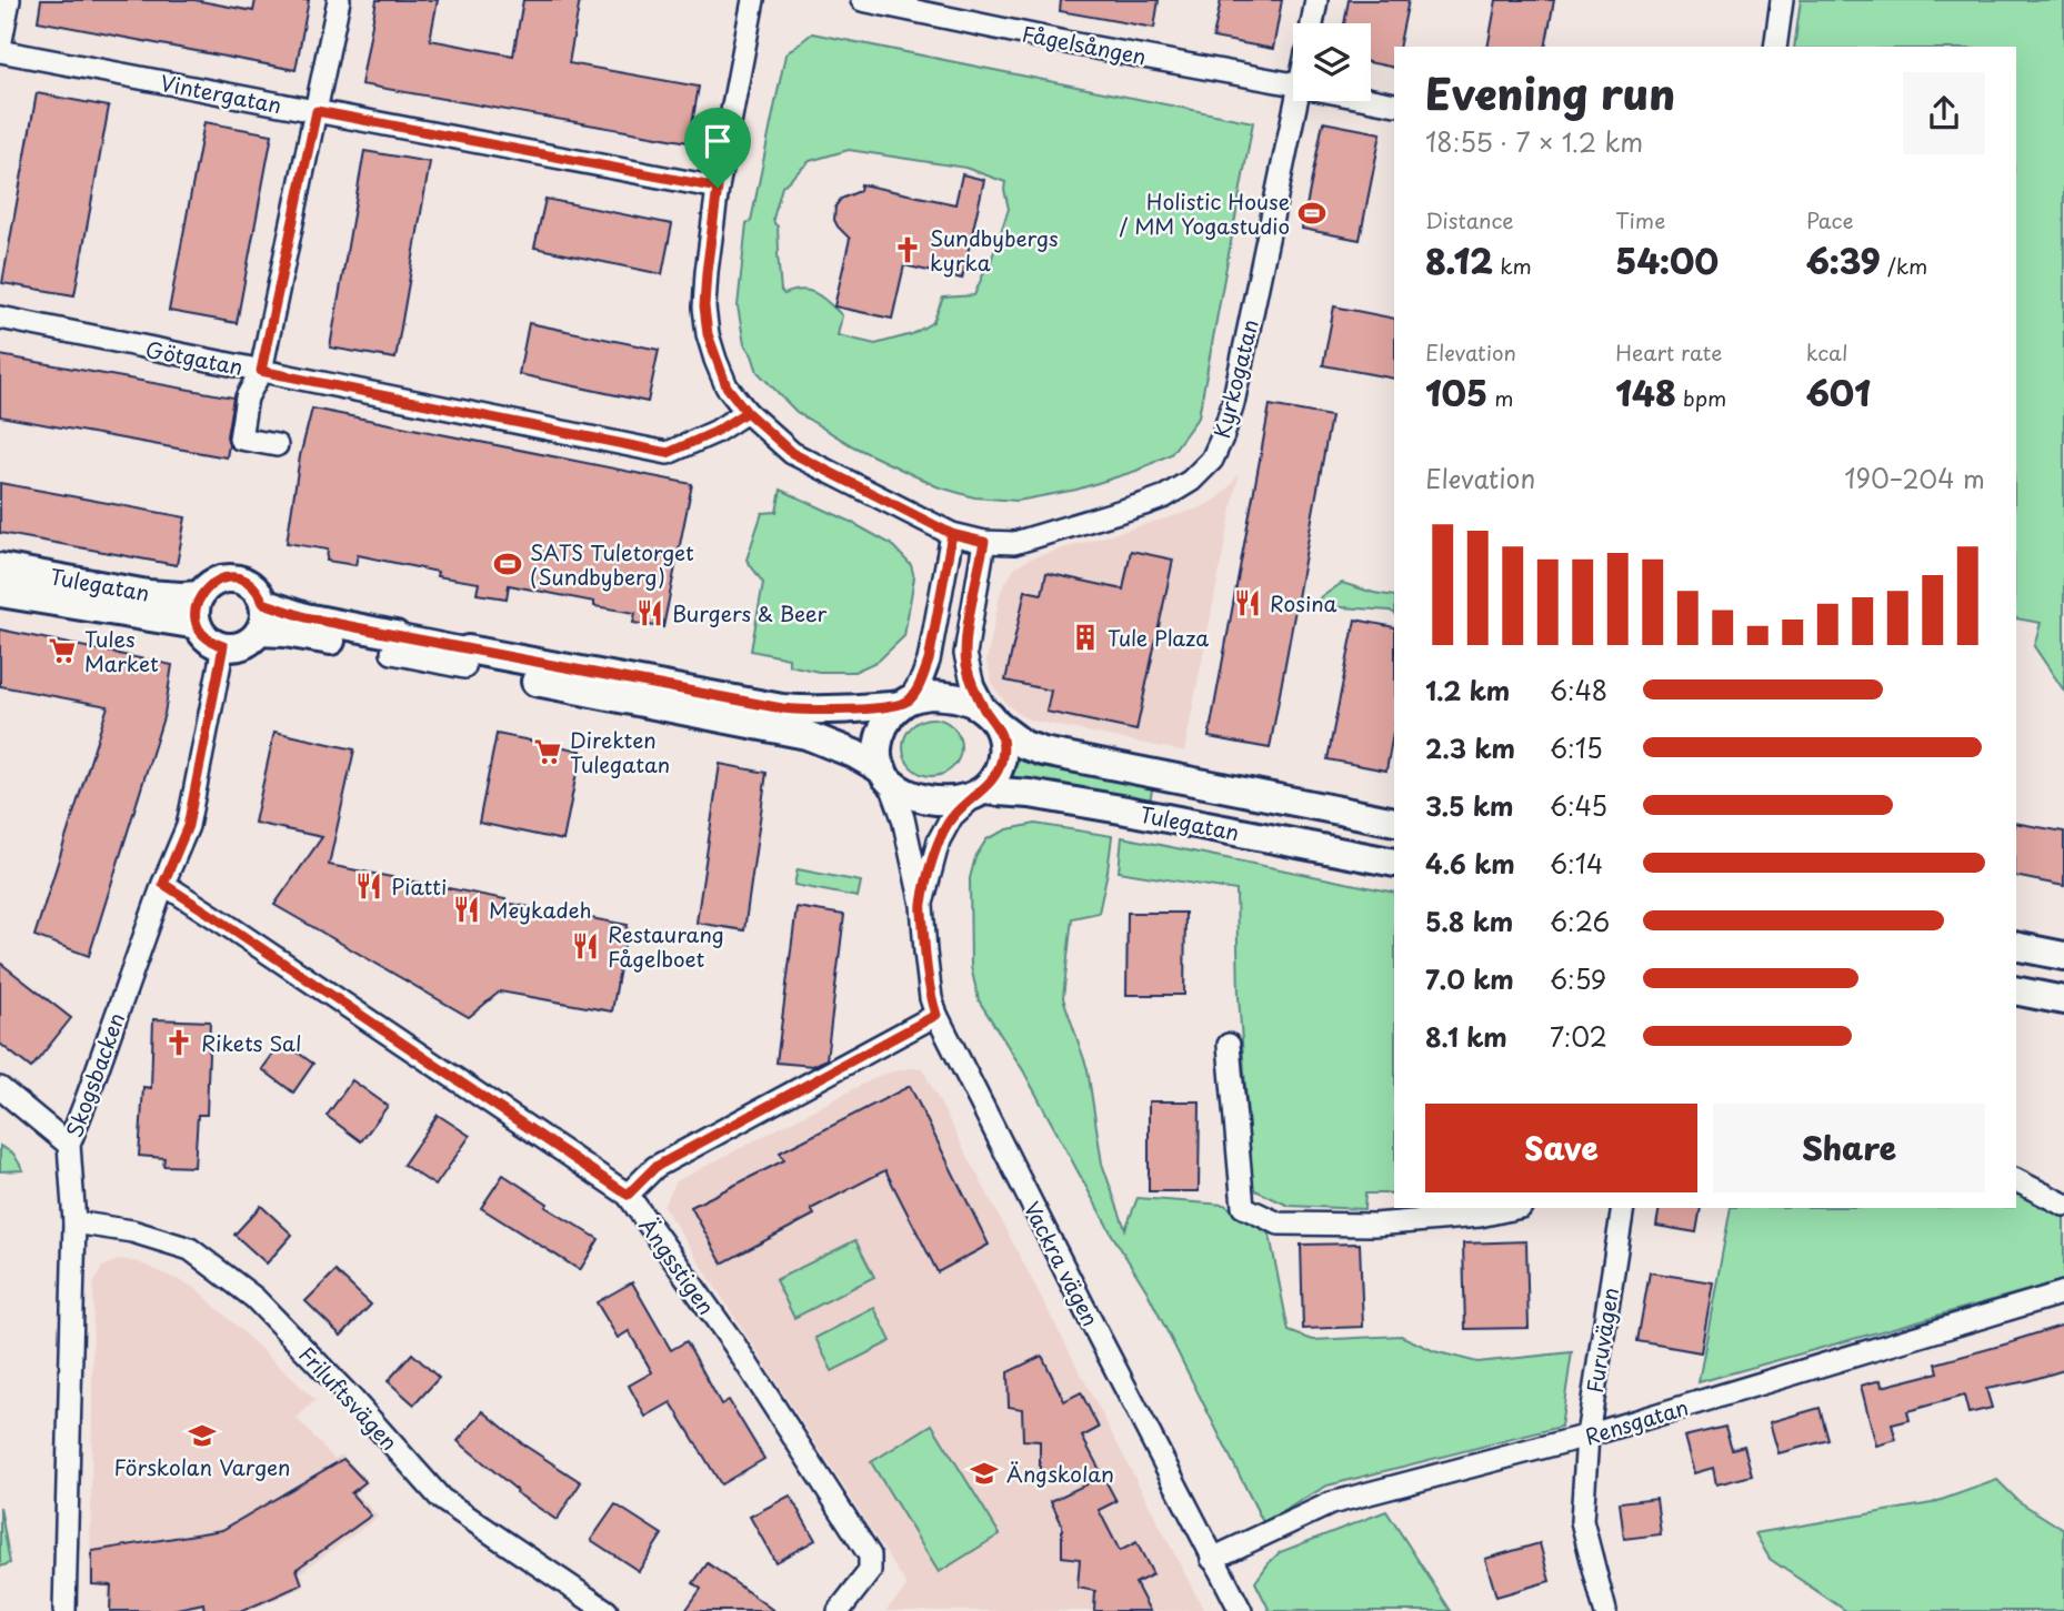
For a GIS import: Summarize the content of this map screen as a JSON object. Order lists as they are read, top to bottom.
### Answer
{
  "streets": {
    "street": [
      "Fågelsången",
      "Vintergatan",
      "Götgatan",
      "Kyrkogatan",
      "Tulegatan",
      "Skogsbacken",
      "Vackra vägen",
      "Ängsstigen",
      "Furuvägen",
      "Friluftsvägen",
      "Rensgatan"
    ]
  },
  "crossings": [
    ["Vintergatan", "Kyrkogatan"],
    ["Götgatan", "Kyrkogatan"],
    ["Tulegatan", "Skogsbacken"],
    ["Tulegatan", "Vackra vägen"],
    ["Skogsbacken", "Ängsstigen"],
    ["Skogsbacken", "Friluftsvägen"],
    ["Vackra vägen", "Rensgatan"],
    ["Furuvägen", "Rensgatan"]
  ],
  "places": {
    "sports": ["Holistic House / MM Yogastudio", "SATS Tuletorget (Sundbyberg)"],
    "church": ["Sundbybergs kyrka", "Rikets Sal"],
    "restaurant": [
      "Rosina",
      "Burgers & Beer",
      "Piatti",
      "Meykadeh",
      "Restaurang Fågelboet"
    ],
    "building": ["Tule Plaza"],
    "supermarket": ["Tules Market", "Direkten Tulegatan"],
    "school or university": ["Förskolan Vargen", "Ängskolan"]
  },
  "page": {
    "heading": ["Evening run", "18:55 · 7 × 1.2 km"],
    "stats": [
      ["Distance", "8.12 km"],
      ["Time", "54:00"],
      ["Pace", "6:39 /km"],
      ["Elevation", "105 m"],
      ["Heart rate", "148 bpm"],
      ["kcal", "601"]
    ],
    "chart": ["Elevation", "190–204 m"],
    "list": [
      {
        "name": "1.2 km",
        "note": "6:48"
      },
      {
        "name": "2.3 km",
        "note": "6:15"
      },
      {
        "name": "3.5 km",
        "note": "6:45"
      },
      {
        "name": "4.6 km",
        "note": "6:14"
      },
      {
        "name": "5.8 km",
        "note": "6:26"
      },
      {
        "name": "7.0 km",
        "note": "6:59"
      },
      {
        "name": "8.1 km",
        "note": "7:02"
      }
    ],
    "buttons": ["Save", "Share"]
  }
}
